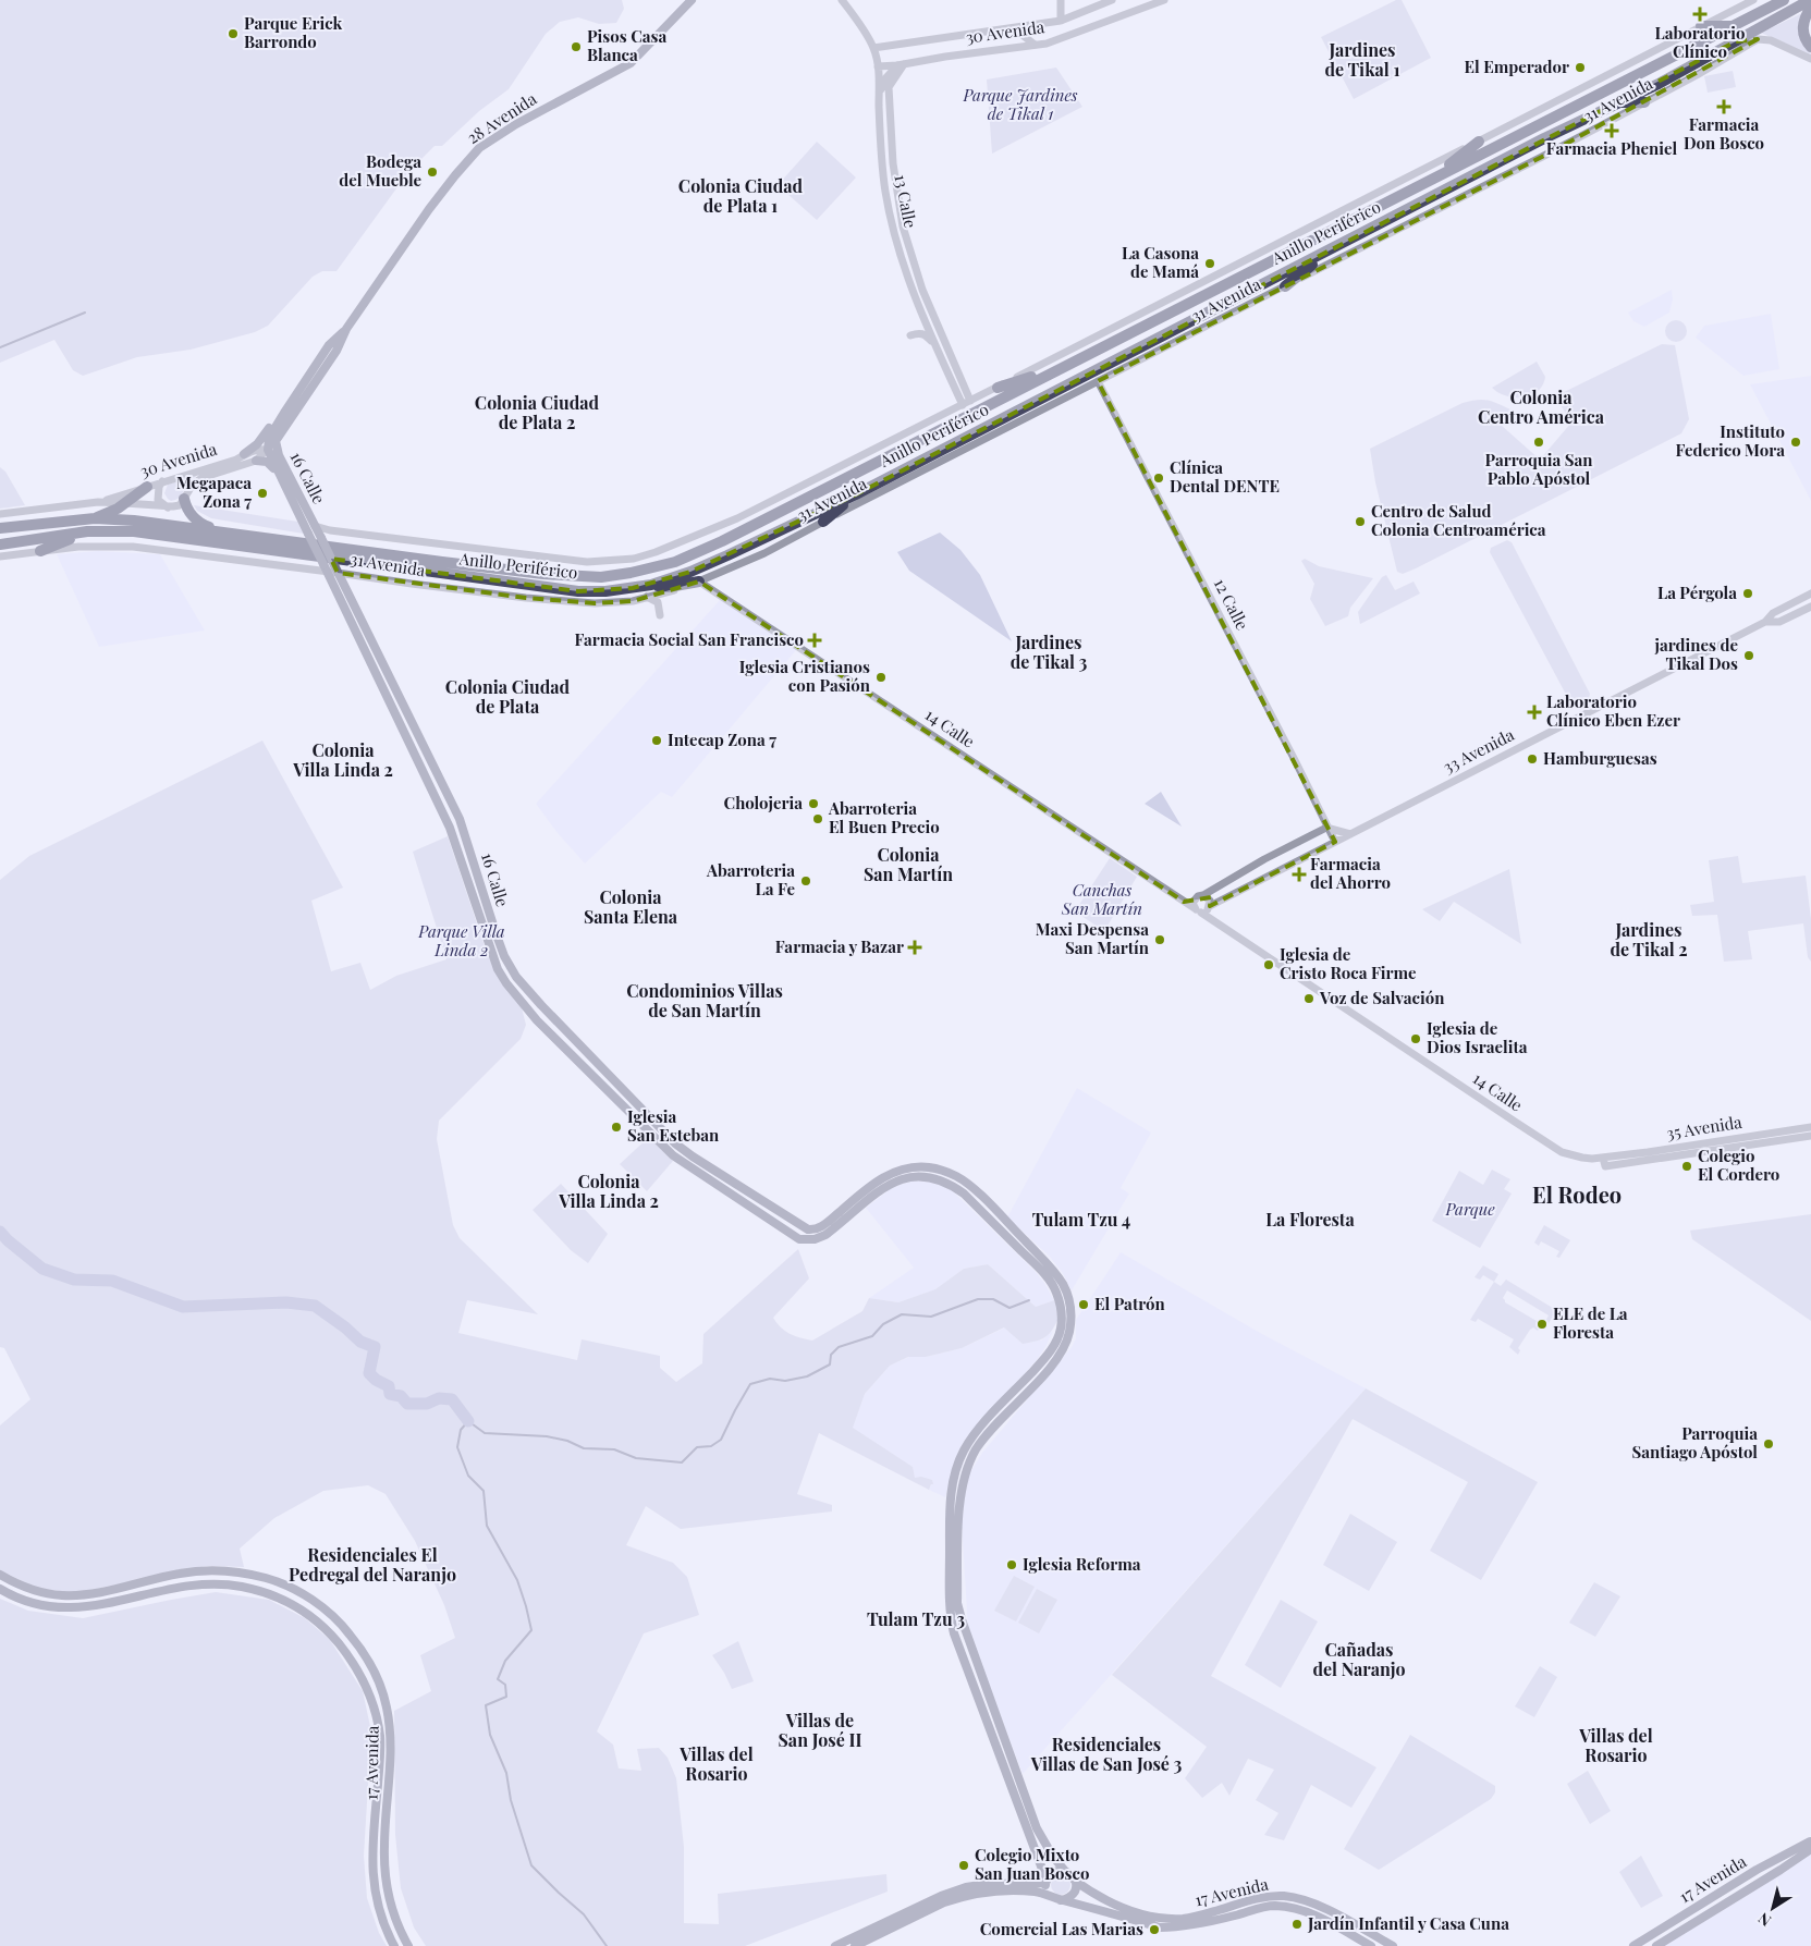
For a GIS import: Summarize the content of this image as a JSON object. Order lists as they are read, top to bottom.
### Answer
{
  "streets": {
    "highway": ["Anillo Periférico"],
    "main road": ["28 Avenida", "16 Calle", "17 Avenida"],
    "street": [
      "30 Avenida",
      "31 Avenida",
      "13 Calle",
      "12 Calle",
      "14 Calle",
      "33 Avenida",
      "35 Avenida"
    ]
  },
  "crossings": [
    ["30 Avenida", "28 Avenida"],
    ["30 Avenida", "13 Calle"],
    ["30 Avenida", "16 Calle"],
    ["31 Avenida", "13 Calle"],
    ["31 Avenida", "16 Calle"],
    ["31 Avenida", "12 Calle"],
    ["31 Avenida", "14 Calle"],
    ["28 Avenida", "16 Calle"],
    ["12 Calle", "33 Avenida"],
    ["14 Calle", "33 Avenida"],
    ["14 Calle", "35 Avenida"]
  ],
  "districts": [
    "Jardines de Tikal 1",
    "Colonia Ciudad de Plata 1",
    "Colonia Centro América",
    "Colonia Ciudad de Plata 2",
    "Jardines de Tikal 3",
    "Colonia Ciudad de Plata",
    "Colonia Villa Linda 2",
    "Colonia San Martín",
    "Colonia Santa Elena",
    "Jardines de Tikal 2",
    "Condominios Villas de San Martín",
    "Colonia Villa Linda 2",
    "El Rodeo",
    "Tulam Tzu 4",
    "La Floresta",
    "Residenciales El Pedregal del Naranjo",
    "Tulam Tzu 3",
    "Cañadas del Naranjo",
    "Villas de San José II",
    "Villas del Rosario",
    "Residenciales Villas de San José 3",
    "Villas del Rosario"
  ],
  "parks": [
    "Parque Jardines de Tikal 1",
    "Canchas San Martín",
    "Parque Villa Linda 2",
    "Parque"
  ],
  "places": {
    "health": [
      "Laboratorio Clínico",
      "Farmacia Don Bosco",
      "Farmacia Pheniel",
      "Farmacia Social San Francisco",
      "Laboratorio Clínico Eben Ezer",
      "Farmacia del Ahorro",
      "Farmacia y Bazar"
    ],
    "other": [
      "Parque Erick Barrondo",
      "Pisos Casa Blanca",
      "El Emperador",
      "Bodega del Mueble",
      "La Casona de Mamá",
      "Parroquia San Pablo Apóstol",
      "Instituto Federico Mora",
      "Clínica Dental DENTE",
      "Megapaca Zona 7",
      "Centro de Salud Colonia Centroamérica",
      "La Pérgola",
      "jardines de Tikal Dos",
      "Iglesia Cristianos con Pasión",
      "Intecap Zona 7",
      "Hamburguesas",
      "Cholojeria",
      "Abarroteria El Buen Precio",
      "Abarroteria La Fe",
      "Maxi Despensa San Martín",
      "Iglesia de Cristo Roca Firme",
      "Voz de Salvación",
      "Iglesia de Dios Israelita",
      "Iglesia San Esteban",
      "Colegio El Cordero",
      "El Patrón",
      "ELE de La Floresta",
      "Parroquia Santiago Apóstol",
      "Iglesia Reforma",
      "Colegio Mixto San Juan Bosco",
      "Jardín Infantil y Casa Cuna",
      "Comercial Las Marias"
    ]
  },
  "north": "bottom left"
}
